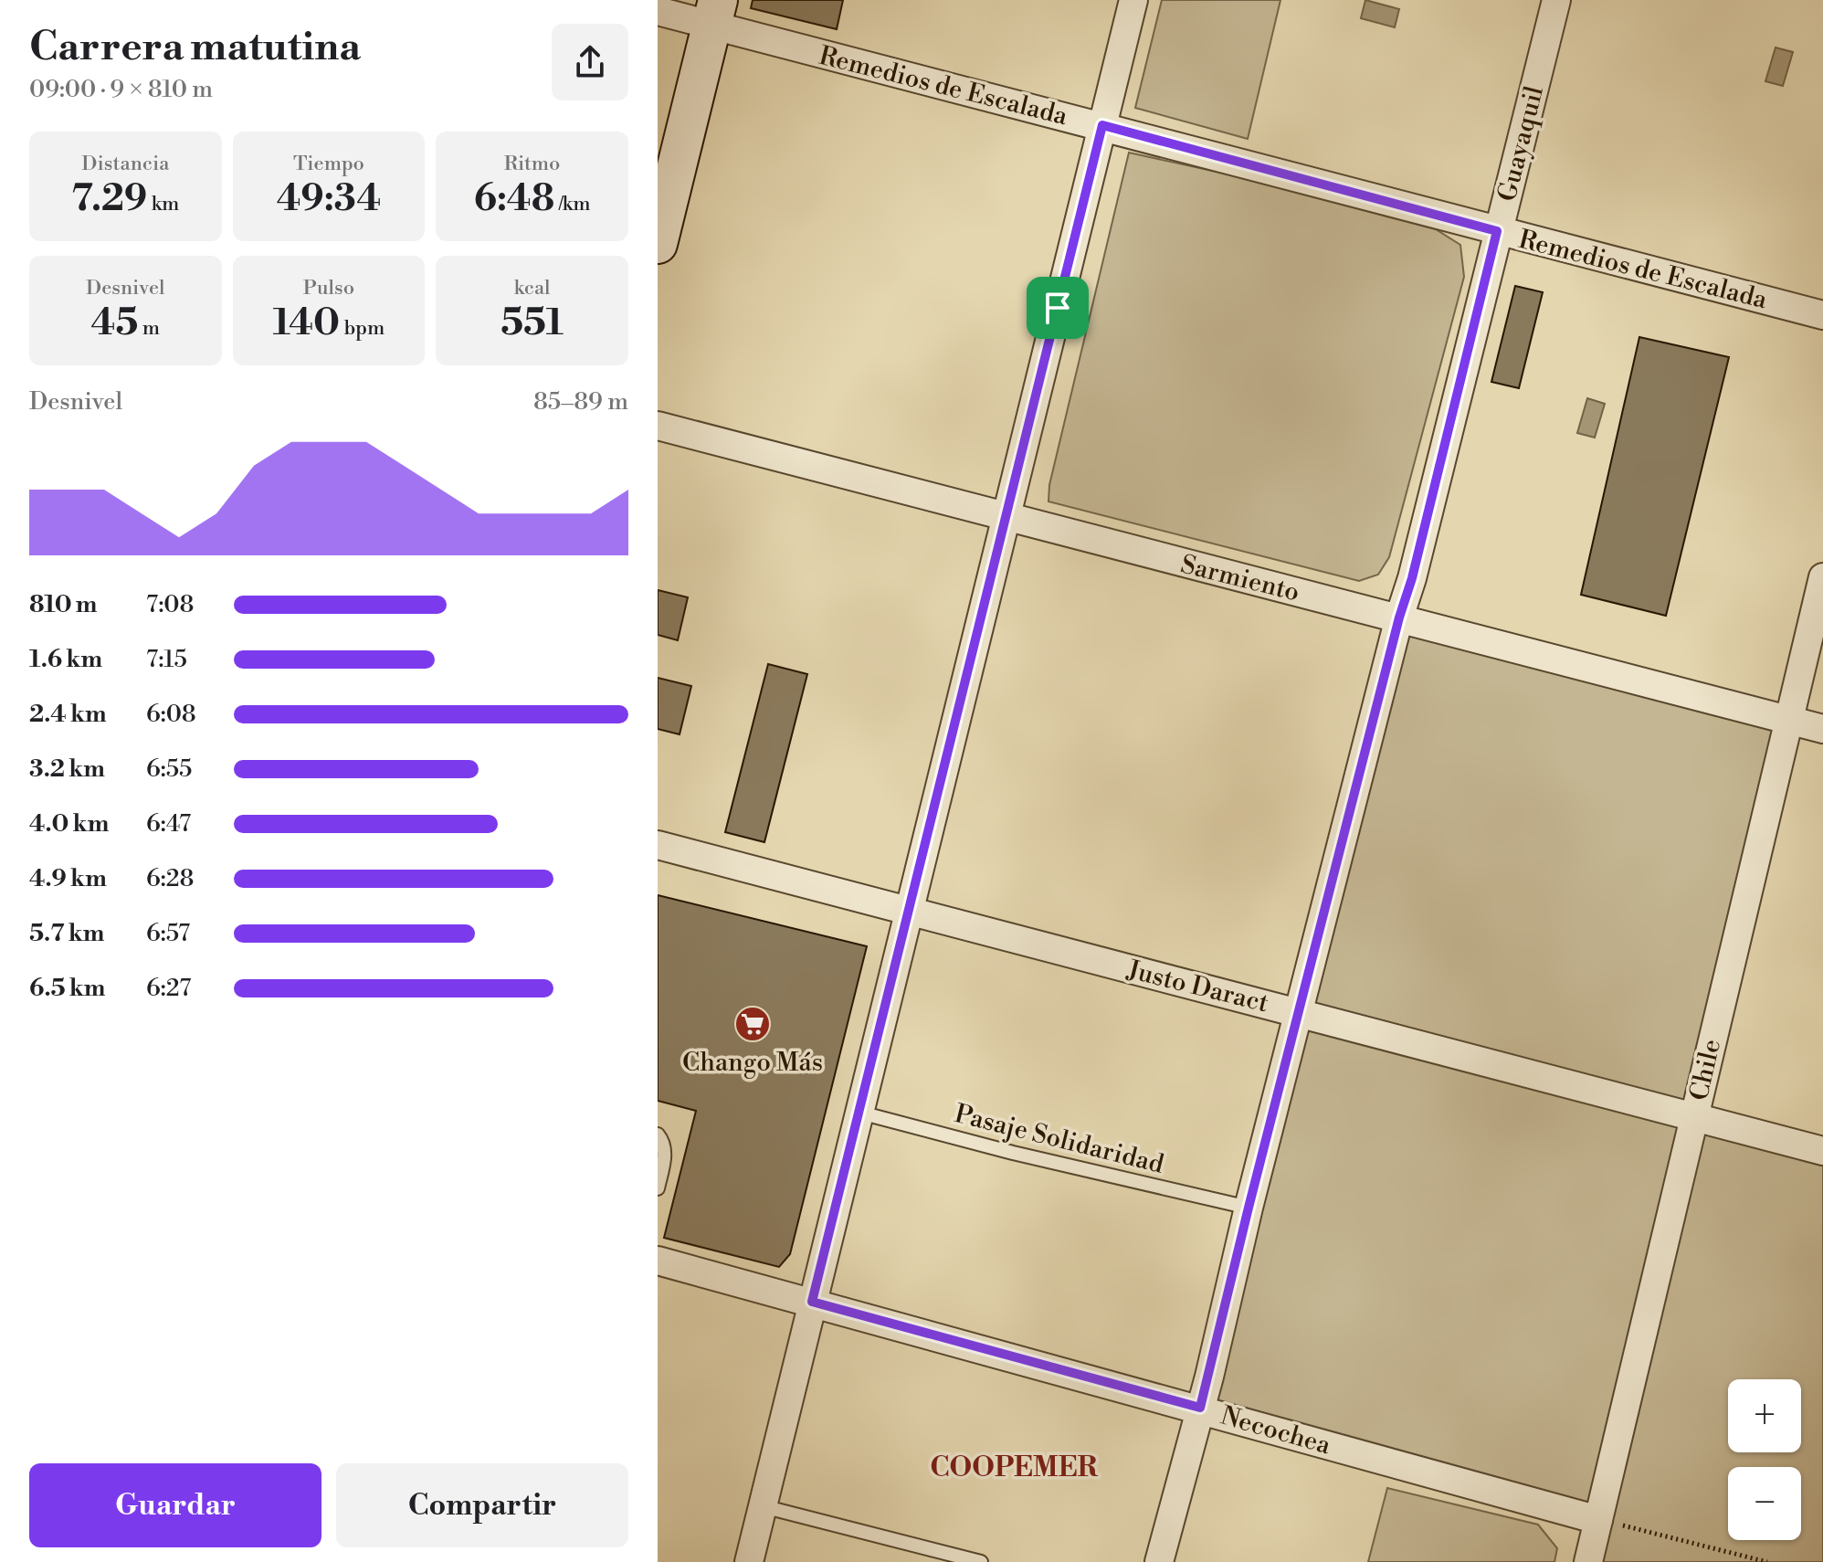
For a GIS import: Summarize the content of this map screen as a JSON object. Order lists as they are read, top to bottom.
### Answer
{
  "streets": {
    "street": [
      "Remedios de Escalada",
      "Guayaquil",
      "Sarmiento",
      "Justo Daract",
      "Chile",
      "Necochea"
    ],
    "lane": ["Pasaje Solidaridad"]
  },
  "crossings": [
    ["Remedios de Escalada", "Guayaquil"],
    ["Guayaquil", "Sarmiento"],
    ["Guayaquil", "Justo Daract"],
    ["Guayaquil", "Pasaje Solidaridad"],
    ["Guayaquil", "Necochea"],
    ["Sarmiento", "Chile"],
    ["Justo Daract", "Chile"],
    ["Chile", "Necochea"]
  ],
  "districts": ["COOPEMER"],
  "places": {
    "supermarket": ["Chango Más"]
  },
  "page": {
    "heading": ["Carrera matutina", "09:00 · 9 × 810 m"],
    "stats": [
      ["Distancia", "7.29 km"],
      ["Tiempo", "49:34"],
      ["Ritmo", "6:48 /km"],
      ["Desnivel", "45 m"],
      ["Pulso", "140 bpm"],
      ["kcal", "551"]
    ],
    "chart": ["Desnivel", "85–89 m"],
    "list": [
      {
        "name": "810 m",
        "note": "7:08"
      },
      {
        "name": "1.6 km",
        "note": "7:15"
      },
      {
        "name": "2.4 km",
        "note": "6:08"
      },
      {
        "name": "3.2 km",
        "note": "6:55"
      },
      {
        "name": "4.0 km",
        "note": "6:47"
      },
      {
        "name": "4.9 km",
        "note": "6:28"
      },
      {
        "name": "5.7 km",
        "note": "6:57"
      },
      {
        "name": "6.5 km",
        "note": "6:27"
      }
    ],
    "map_buttons": ["+", "−"],
    "buttons": ["Guardar", "Compartir"]
  }
}
